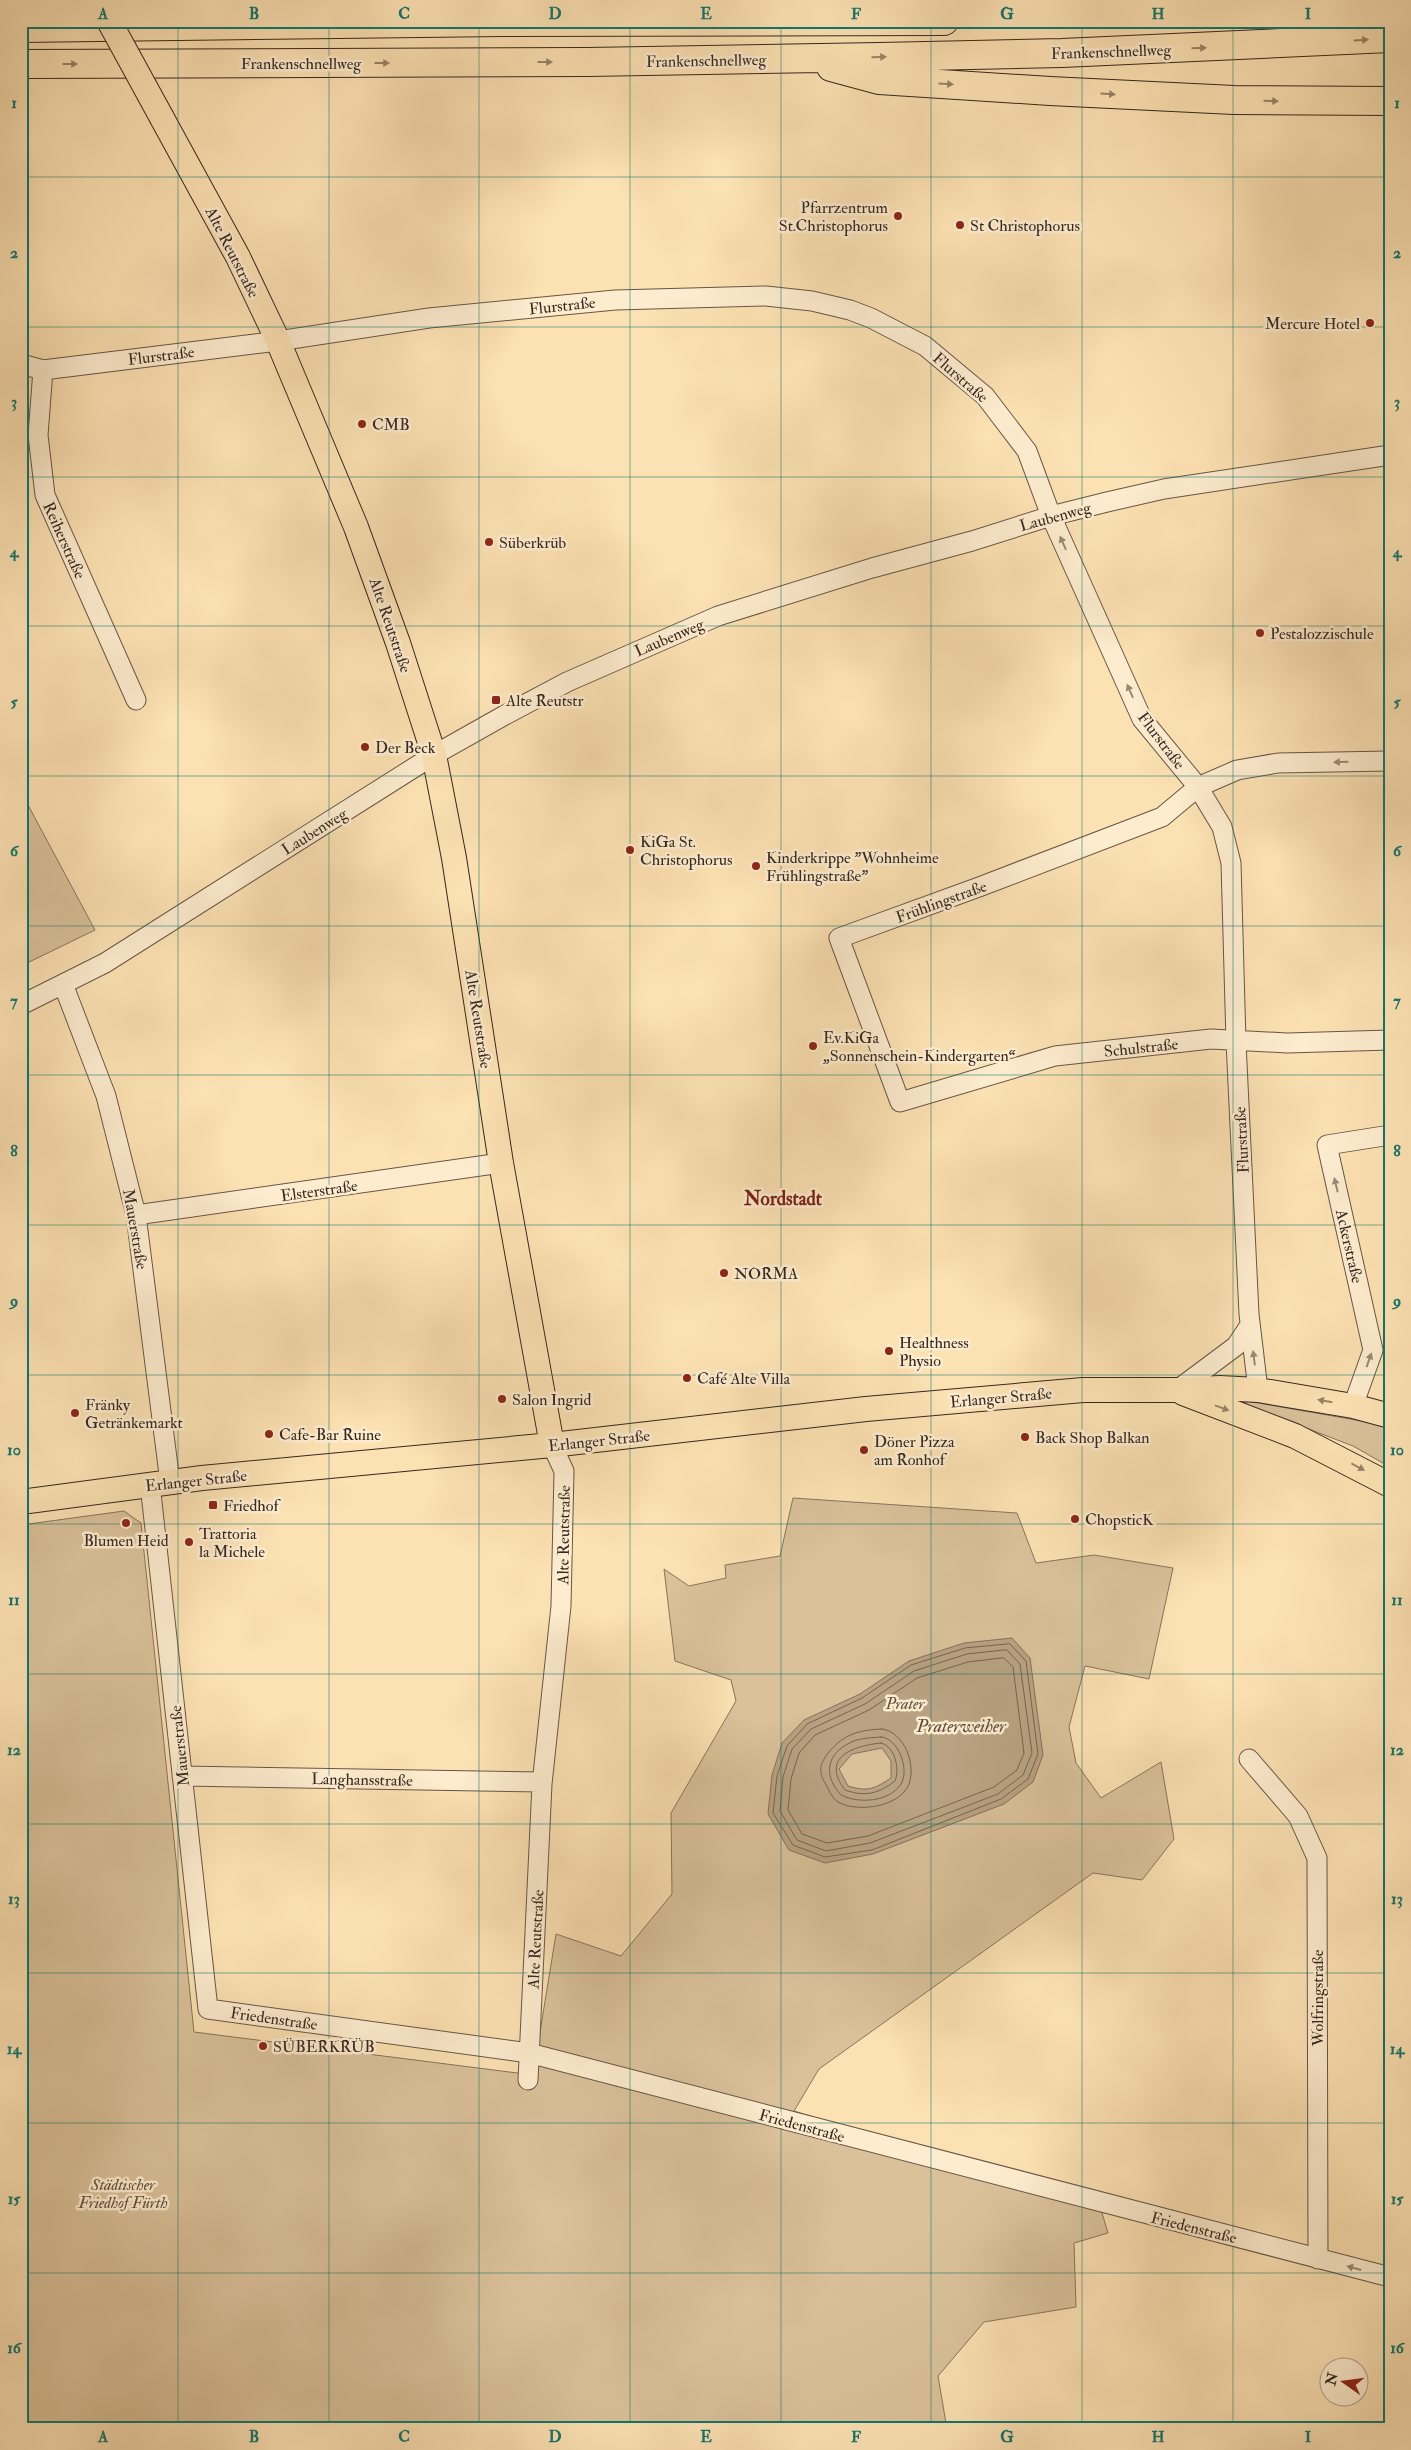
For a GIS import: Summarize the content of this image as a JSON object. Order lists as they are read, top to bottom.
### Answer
{
  "streets": {
    "highway": ["Frankenschnellweg"],
    "main road": ["Alte Reutstraße", "Erlanger Straße"],
    "street": [
      "Flurstraße",
      "Laubenweg",
      "Reiherstraße",
      "Frühlingstraße",
      "Schulstraße",
      "Elsterstraße",
      "Mauerstraße",
      "Ackerstraße",
      "Langhansstraße",
      "Wolfringstraße",
      "Friedenstraße"
    ]
  },
  "crossings": [
    ["Alte Reutstraße", "Flurstraße"],
    ["Alte Reutstraße", "Laubenweg"],
    ["Alte Reutstraße", "Elsterstraße"],
    ["Alte Reutstraße", "Erlanger Straße"],
    ["Alte Reutstraße", "Langhansstraße"],
    ["Alte Reutstraße", "Friedenstraße"],
    ["Flurstraße", "Laubenweg"],
    ["Flurstraße", "Reiherstraße"],
    ["Flurstraße", "Frühlingstraße"],
    ["Flurstraße", "Schulstraße"],
    ["Flurstraße", "Erlanger Straße"],
    ["Laubenweg", "Mauerstraße"],
    ["Frühlingstraße", "Schulstraße"],
    ["Elsterstraße", "Mauerstraße"],
    ["Mauerstraße", "Erlanger Straße"],
    ["Mauerstraße", "Langhansstraße"],
    ["Mauerstraße", "Friedenstraße"],
    ["Ackerstraße", "Erlanger Straße"],
    ["Wolfringstraße", "Friedenstraße"]
  ],
  "one_way": ["Ackerstraße"],
  "districts": ["Nordstadt"],
  "water": ["Praterweiher"],
  "parks": ["Prater", "Städtischer Friedhof Fürth"],
  "places": {
    "other": [
      "Pfarrzentrum St.Christophorus",
      "St Christophorus",
      "Mercure Hotel",
      "CMB",
      "Süberkrüb",
      "Pestalozzischule",
      "Der Beck",
      "KiGa St. Christophorus",
      "Kinderkrippe \"Wohnheime Frühlingstraße\"",
      "Ev.KiGa „Sonnenschein-Kindergarten“",
      "NORMA",
      "Healthness Physio",
      "Café Alte Villa",
      "Salon Ingrid",
      "Fränky Getränkemarkt",
      "Cafe-Bar Ruine",
      "Back Shop Balkan",
      "Döner Pizza am Ronhof",
      "ChopsticK",
      "Blumen Heid",
      "Trattoria la Michele",
      "SÜBERKRÜB"
    ],
    "transit": ["Alte Reutstr", "Friedhof"]
  },
  "north": "left",
  "grid": {
    "columns": [
      "A",
      "B",
      "C",
      "D",
      "E",
      "F",
      "G",
      "H",
      "I"
    ],
    "rows": [
      "1",
      "2",
      "3",
      "4",
      "5",
      "6",
      "7",
      "8",
      "9",
      "10",
      "11",
      "12",
      "13",
      "14",
      "15",
      "16"
    ]
  }
}
